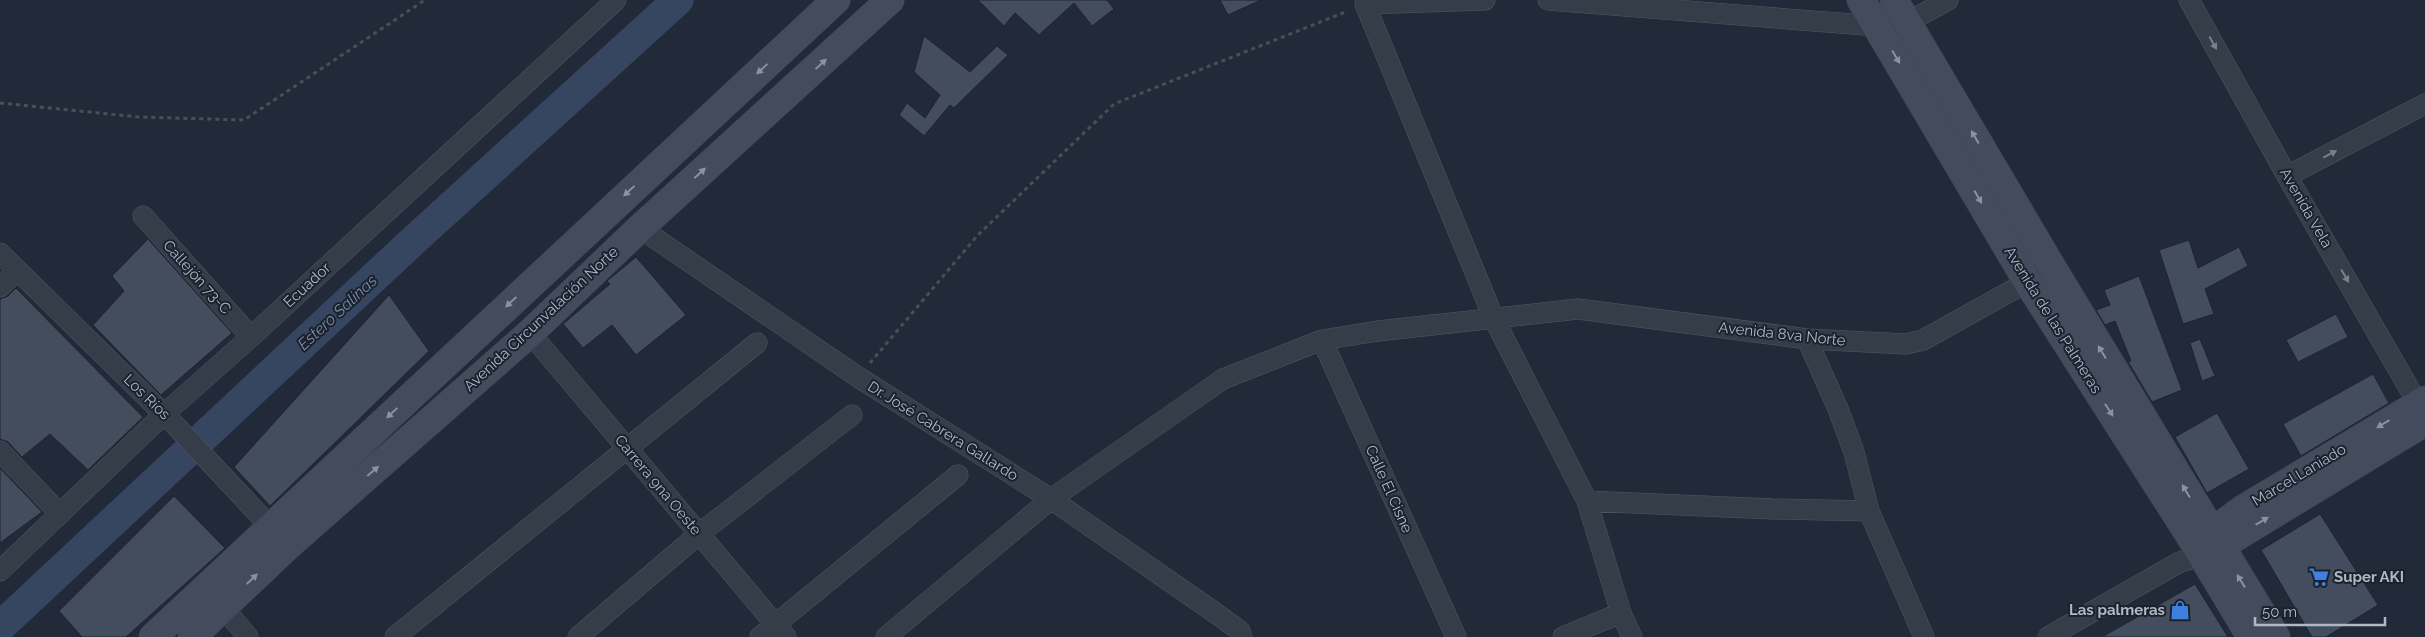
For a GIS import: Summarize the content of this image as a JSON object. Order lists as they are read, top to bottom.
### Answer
{
  "streets": {
    "main road": ["Avenida Circunvalación Norte", "Avenida de las Palmeras", "Marcel Laniado"],
    "street": [
      "Avenida Vela",
      "Callejón 73-C",
      "Ecuador",
      "Avenida 8va Norte",
      "Los Ríos",
      "Dr. José Cabrera Gallardo",
      "Carrera 9na Oeste",
      "Calle El Cisne"
    ]
  },
  "crossings": [
    ["Avenida Vela", "Marcel Laniado"],
    ["Callejón 73-C", "Ecuador"],
    ["Ecuador", "Los Ríos"],
    ["Avenida Circunvalación Norte", "Los Ríos"],
    ["Avenida Circunvalación Norte", "Dr. José Cabrera Gallardo"],
    ["Avenida Circunvalación Norte", "Carrera 9na Oeste"],
    ["Avenida de las Palmeras", "Avenida 8va Norte"],
    ["Avenida de las Palmeras", "Marcel Laniado"],
    ["Avenida 8va Norte", "Dr. José Cabrera Gallardo"],
    ["Avenida 8va Norte", "Calle El Cisne"]
  ],
  "one_way": ["Avenida Vela"],
  "water": ["Estero Salinas"],
  "places": {
    "supermarket": ["Super AKI"],
    "shop": ["Las palmeras"]
  },
  "scale_bar": "50 m"
}
